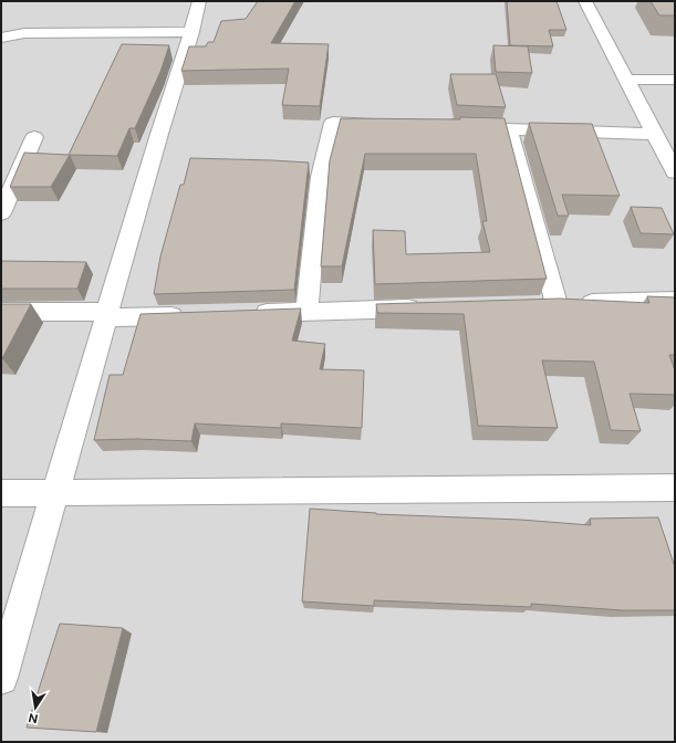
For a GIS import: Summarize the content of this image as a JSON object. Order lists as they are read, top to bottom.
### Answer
{
  "north": "bottom"
}
